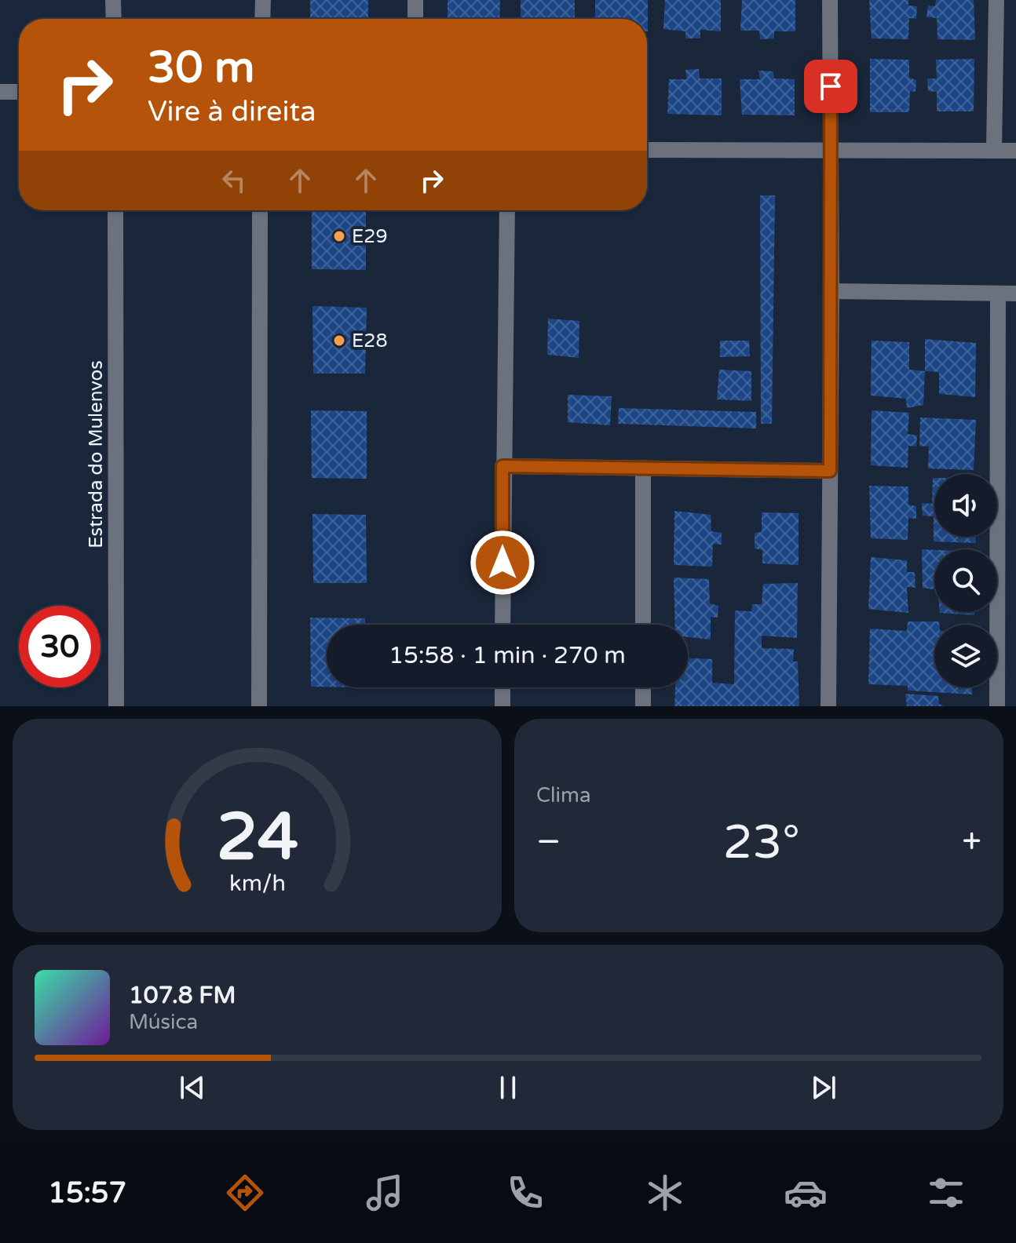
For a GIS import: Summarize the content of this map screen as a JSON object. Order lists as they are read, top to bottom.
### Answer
{
  "streets": {
    "street": ["Estrada do Mulenvos"]
  },
  "places": ["E29", "E28"],
  "page": {
    "turn": ["30 m", "Vire à direita"],
    "limit": "30",
    "trip": "15:58 · 1 min · 270 m",
    "tile": "Clima",
    "heat": ["−", "23°", "+"],
    "song": ["107.8 FM", "Música"],
    "tabs": "15:57",
    "gauge": ["24", "km/h"]
  }
}
